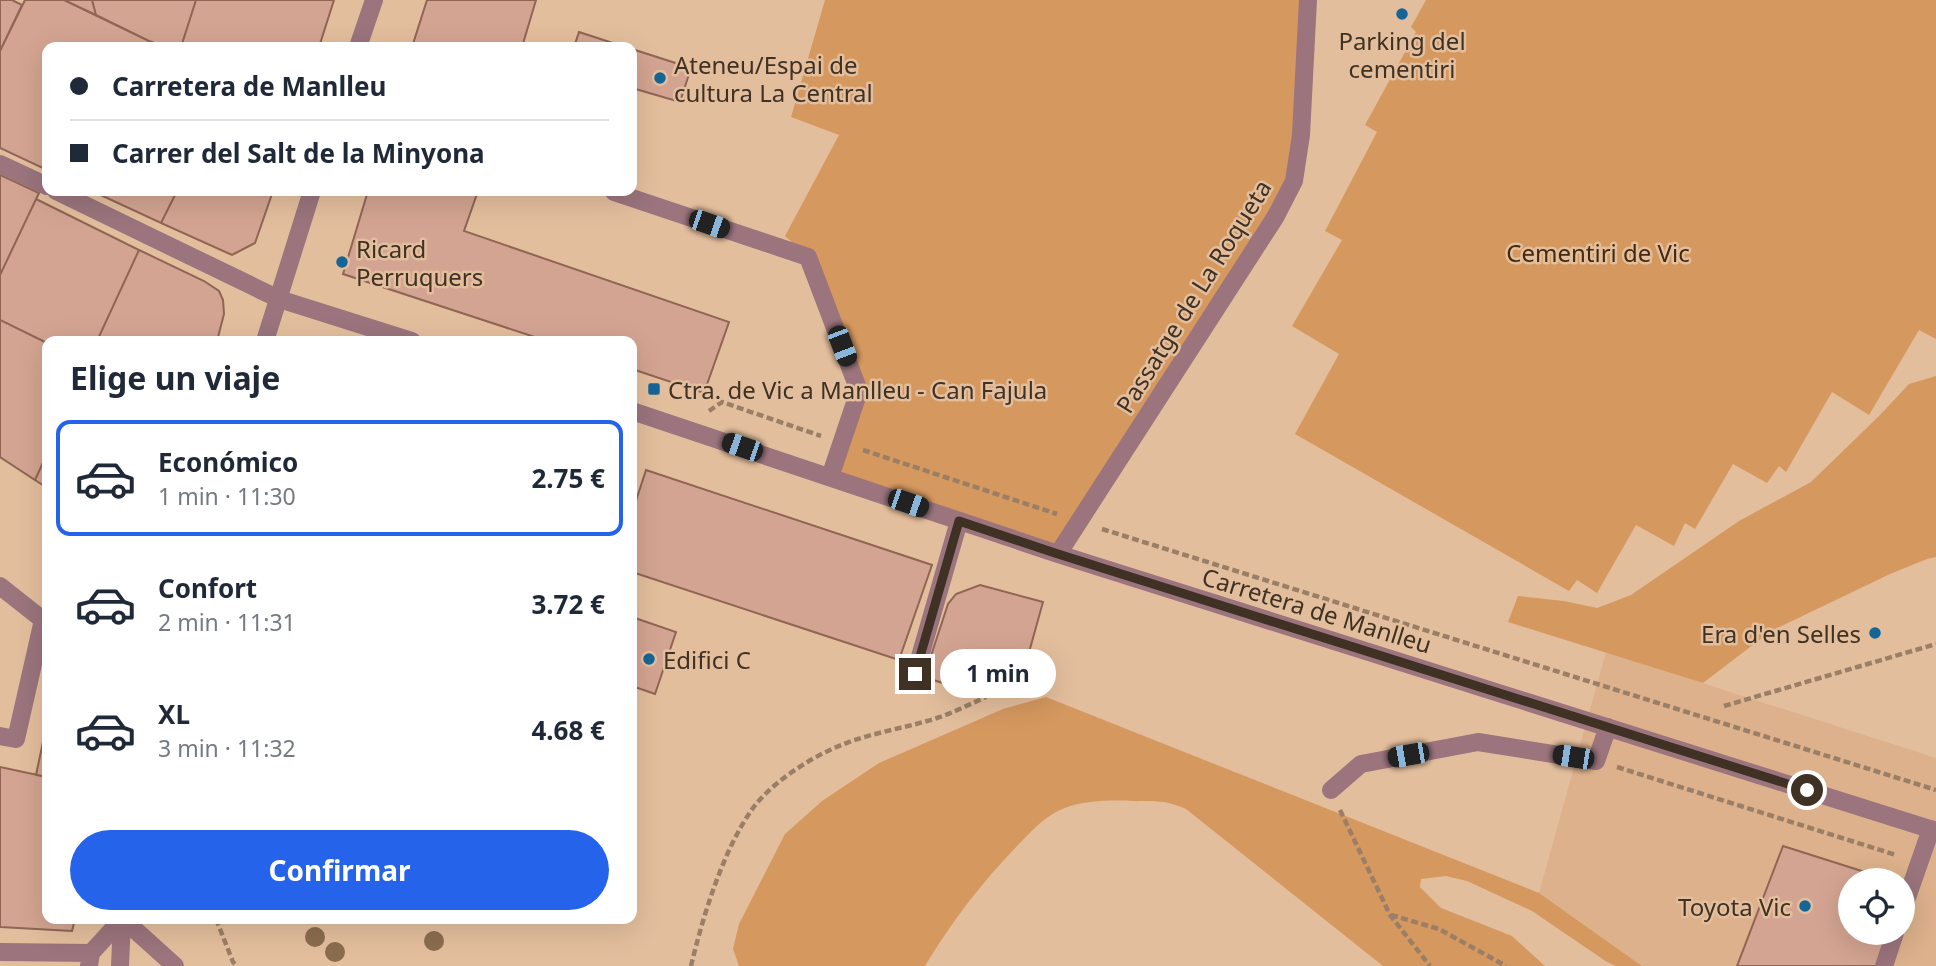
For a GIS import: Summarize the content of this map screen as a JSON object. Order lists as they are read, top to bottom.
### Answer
{
  "streets": {
    "street": ["Passatge de La Roqueta", "Carretera de Manlleu"]
  },
  "crossings": [
    ["Passatge de La Roqueta", "Carretera de Manlleu"]
  ],
  "parks": ["Cementiri de Vic"],
  "places": {
    "other": [
      "Parking del cementiri",
      "Ateneu/Espai de cultura La Central",
      "Ricard Perruquers",
      "Era d'en Selles",
      "Edifici C",
      "Toyota Vic"
    ],
    "transit": ["Ctra. de Vic a Manlleu - Can Fajula"]
  },
  "page": {
    "banner": ["Carretera de Manlleu", "Carrer del Salt de la Minyona"],
    "heading": "Elige un viaje",
    "list": [
      {
        "name": "Económico",
        "note": "1 min · 11:30",
        "value": "2.75 €"
      },
      {
        "name": "Confort",
        "note": "2 min · 11:31",
        "value": "3.72 €"
      },
      {
        "name": "XL",
        "note": "3 min · 11:32",
        "value": "4.68 €"
      }
    ],
    "bubble": "1 min",
    "buttons": "Confirmar"
  }
}
